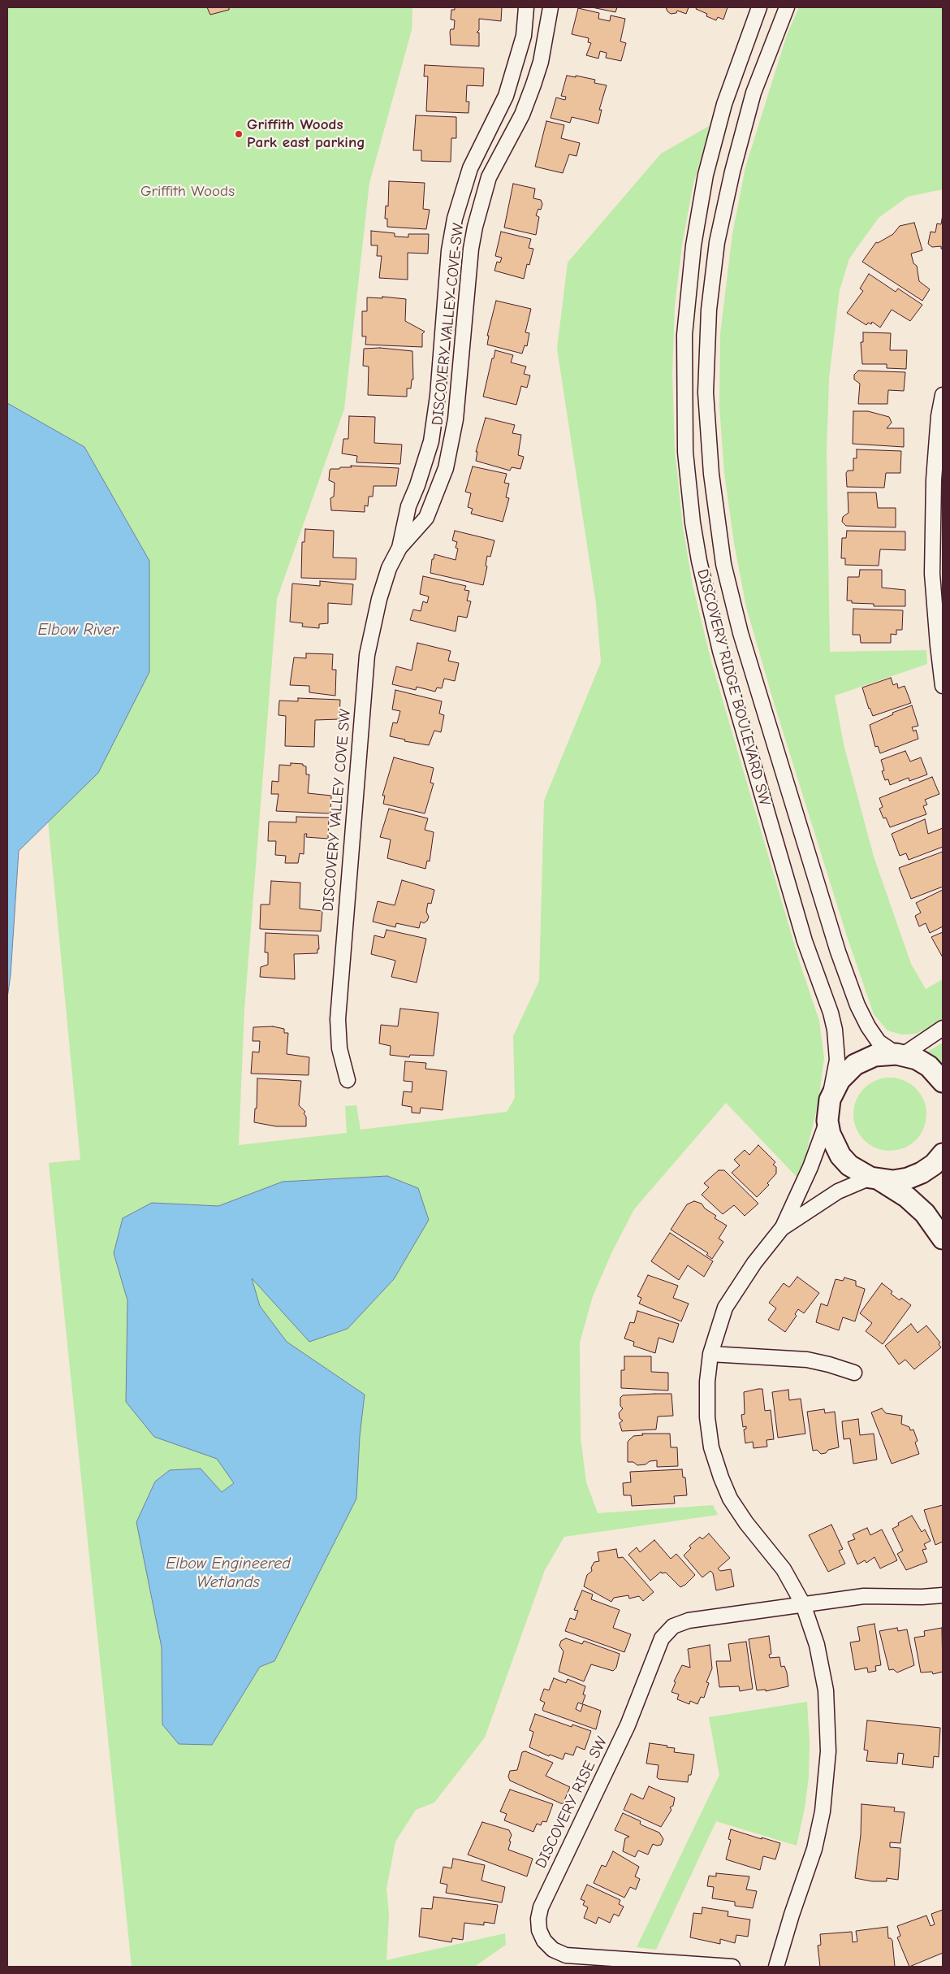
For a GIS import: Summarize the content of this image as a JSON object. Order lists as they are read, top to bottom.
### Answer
{
  "streets": {
    "street": ["DISCOVERY VALLEY COVE SW", "DISCOVERY RIDGE BOULEVARD SW", "DISCOVERY RISE SW"]
  },
  "water": ["Elbow River", "Elbow Engineered Wetlands"],
  "parks": ["Griffith Woods"],
  "places": ["Griffith Woods Park east parking"]
}
